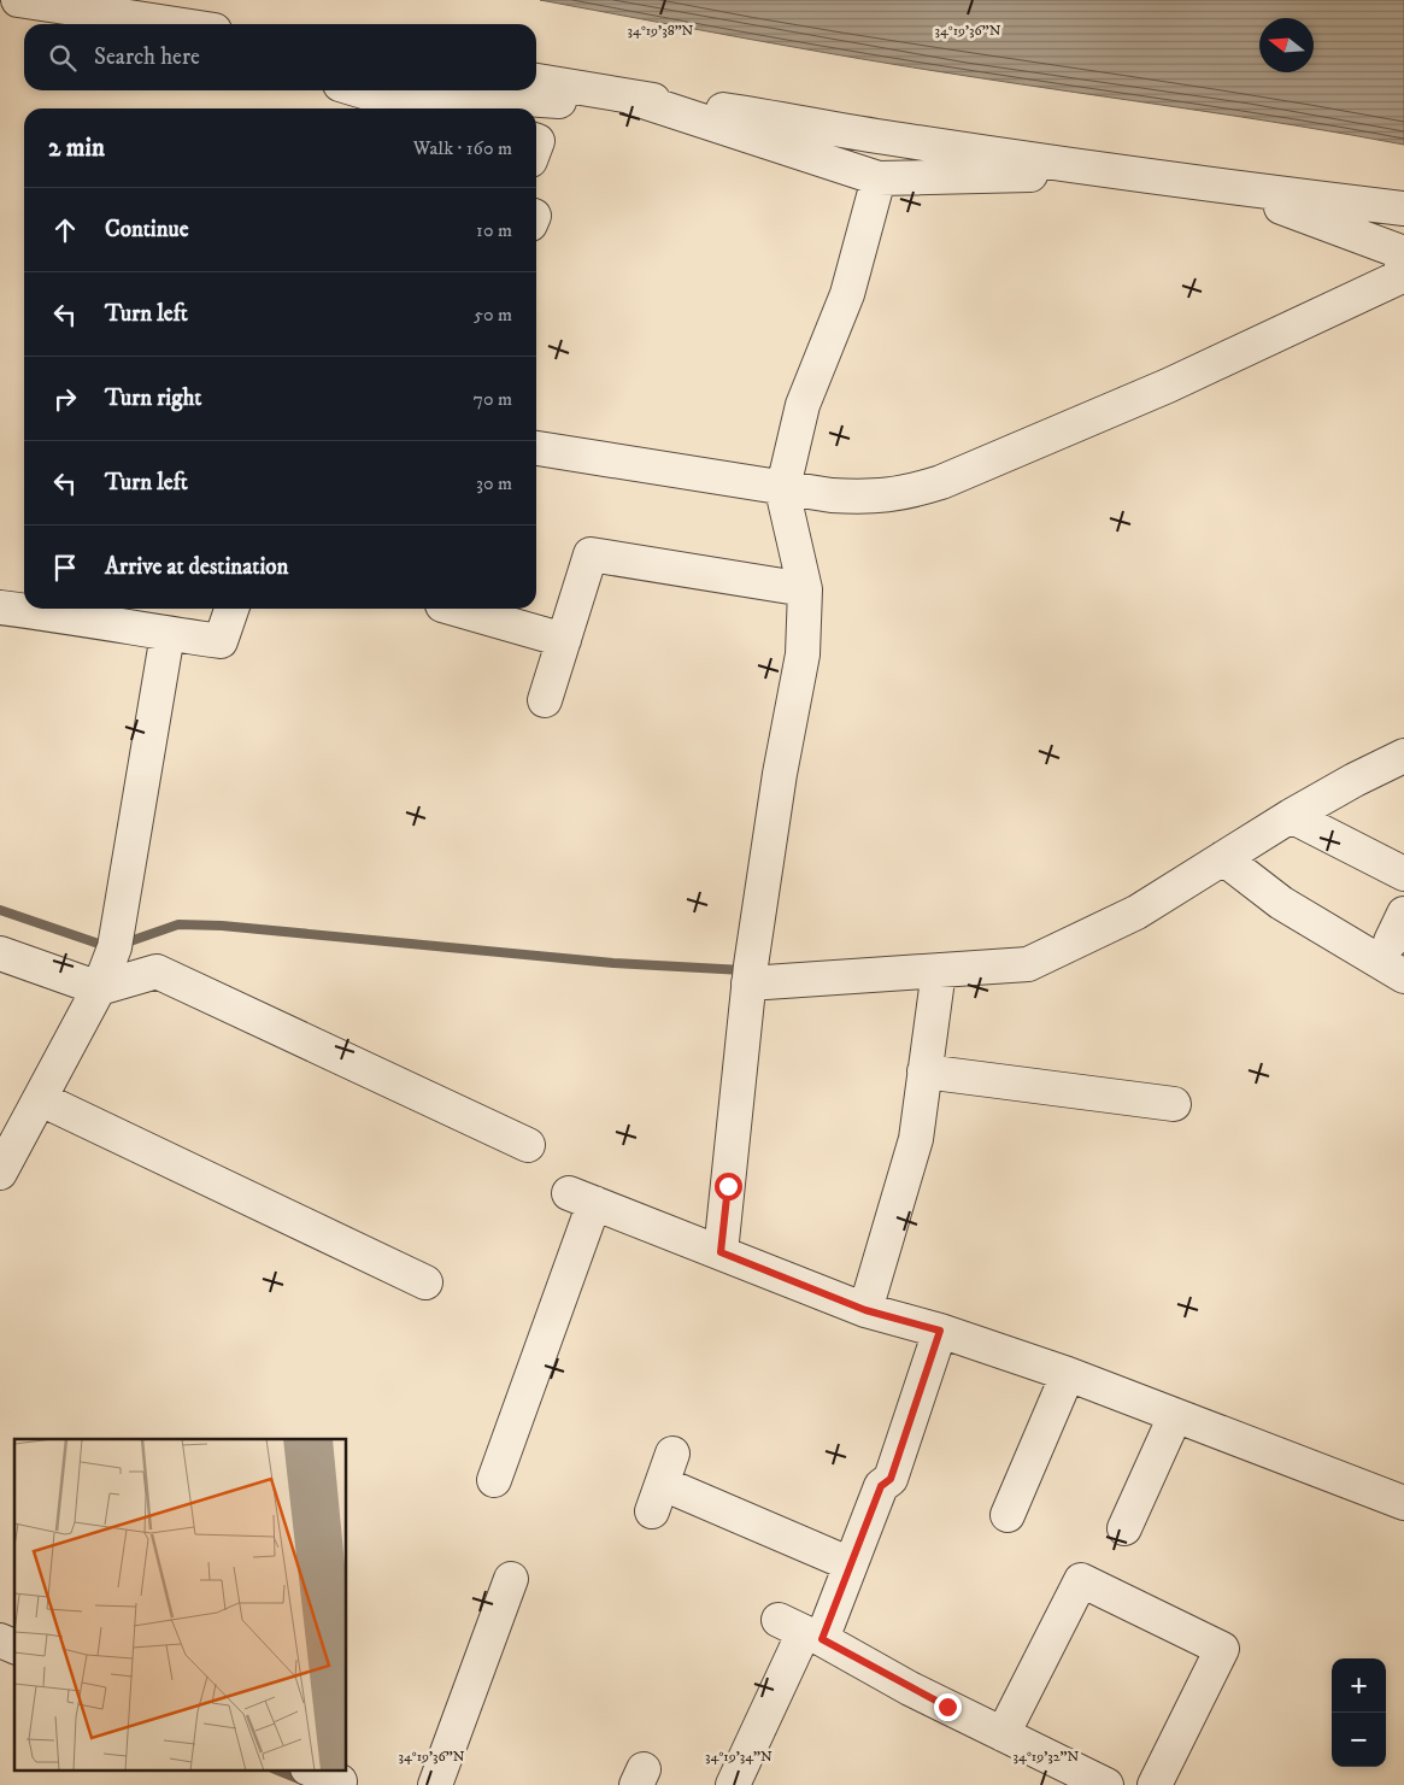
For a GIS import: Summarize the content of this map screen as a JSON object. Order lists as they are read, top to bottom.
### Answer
{
  "north": "left",
  "page": {
    "search": "Search here",
    "heading": ["2 min", "Walk · 160 m"],
    "list": [
      ["Continue", "10 m"],
      ["Turn left", "50 m"],
      ["Turn right", "70 m"],
      ["Turn left", "30 m"],
      "Arrive at destination"
    ],
    "map_buttons": ["+", "−"]
  },
  "coordinates": [
    "34°19'38\"N",
    "34°19'36\"N",
    "34°19'34\"N",
    "34°19'32\"N"
  ]
}
